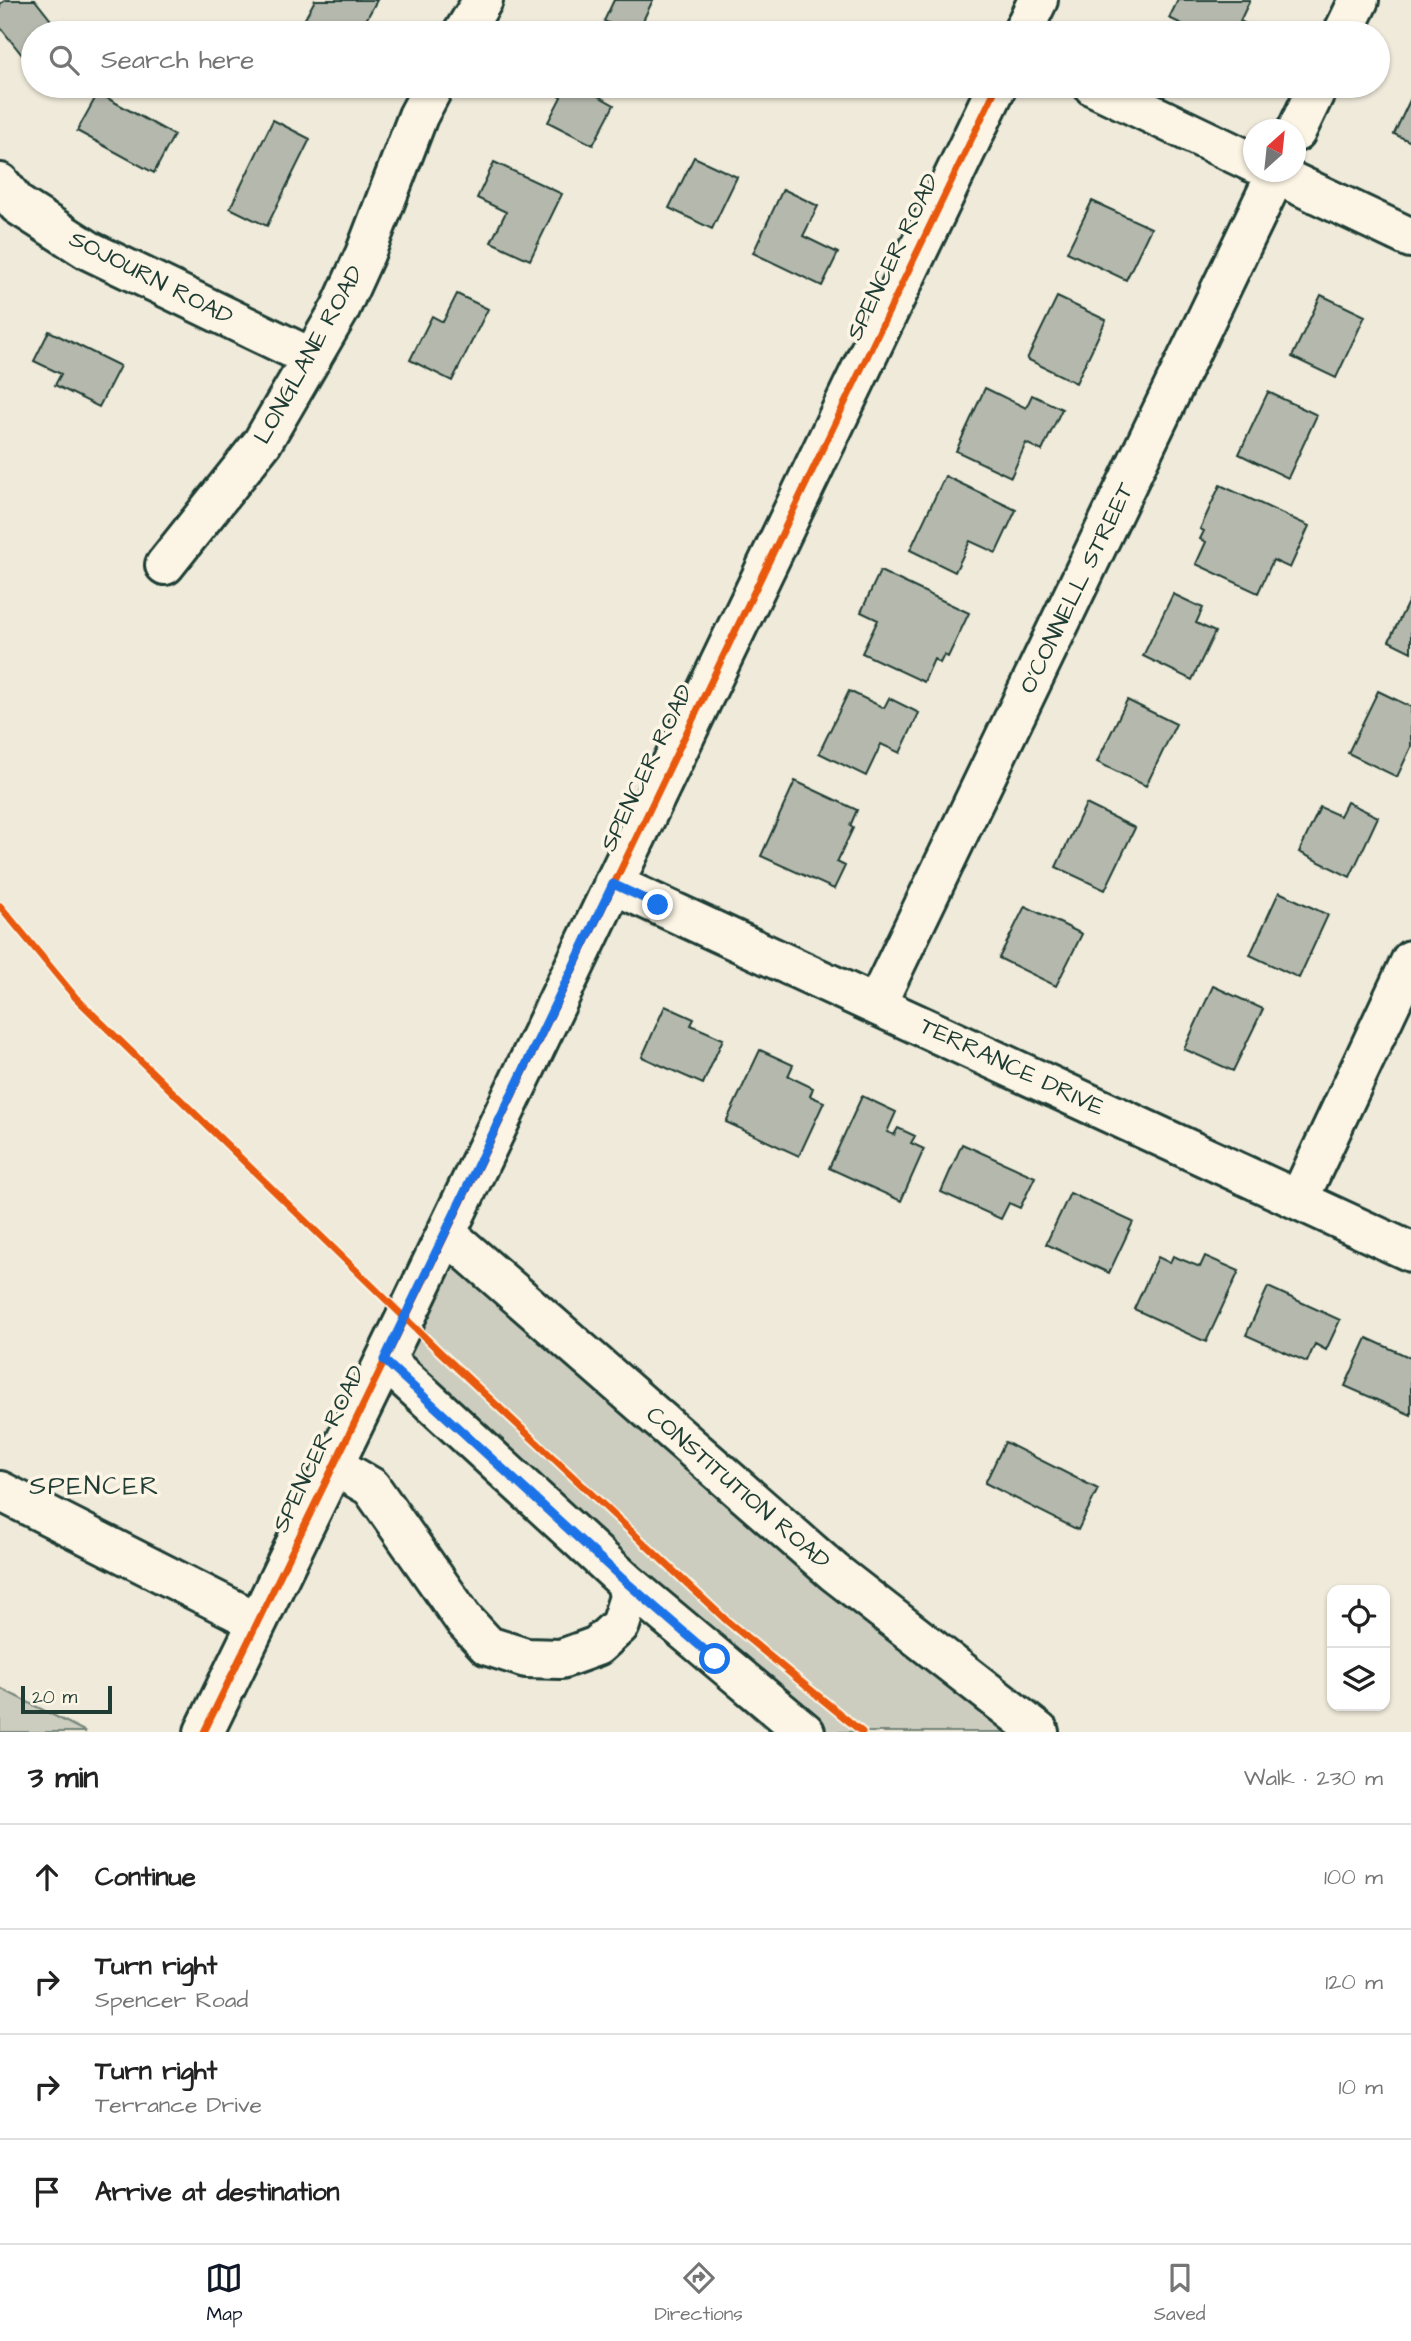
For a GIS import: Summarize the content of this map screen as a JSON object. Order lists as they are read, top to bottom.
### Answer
{
  "streets": {
    "street": [
      "SPENCER ROAD",
      "SOJOURN ROAD",
      "LONGLANE ROAD",
      "O'CONNELL STREET",
      "TERRANCE DRIVE",
      "CONSTITUTION ROAD"
    ]
  },
  "crossings": [
    ["SPENCER ROAD", "TERRANCE DRIVE"],
    ["SPENCER ROAD", "CONSTITUTION ROAD"],
    ["SOJOURN ROAD", "LONGLANE ROAD"],
    ["O'CONNELL STREET", "TERRANCE DRIVE"]
  ],
  "districts": ["SPENCER"],
  "scale_bar": "20 m",
  "north": "top right",
  "page": {
    "search": "Search here",
    "scale": "20 m",
    "heading": ["3 min", "Walk · 230 m"],
    "list": [
      ["Continue", "100 m"],
      ["Turn right", "Spencer Road", "120 m"],
      ["Turn right", "Terrance Drive", "10 m"],
      "Arrive at destination"
    ],
    "nav": ["Map", "Directions", "Saved"]
  }
}
